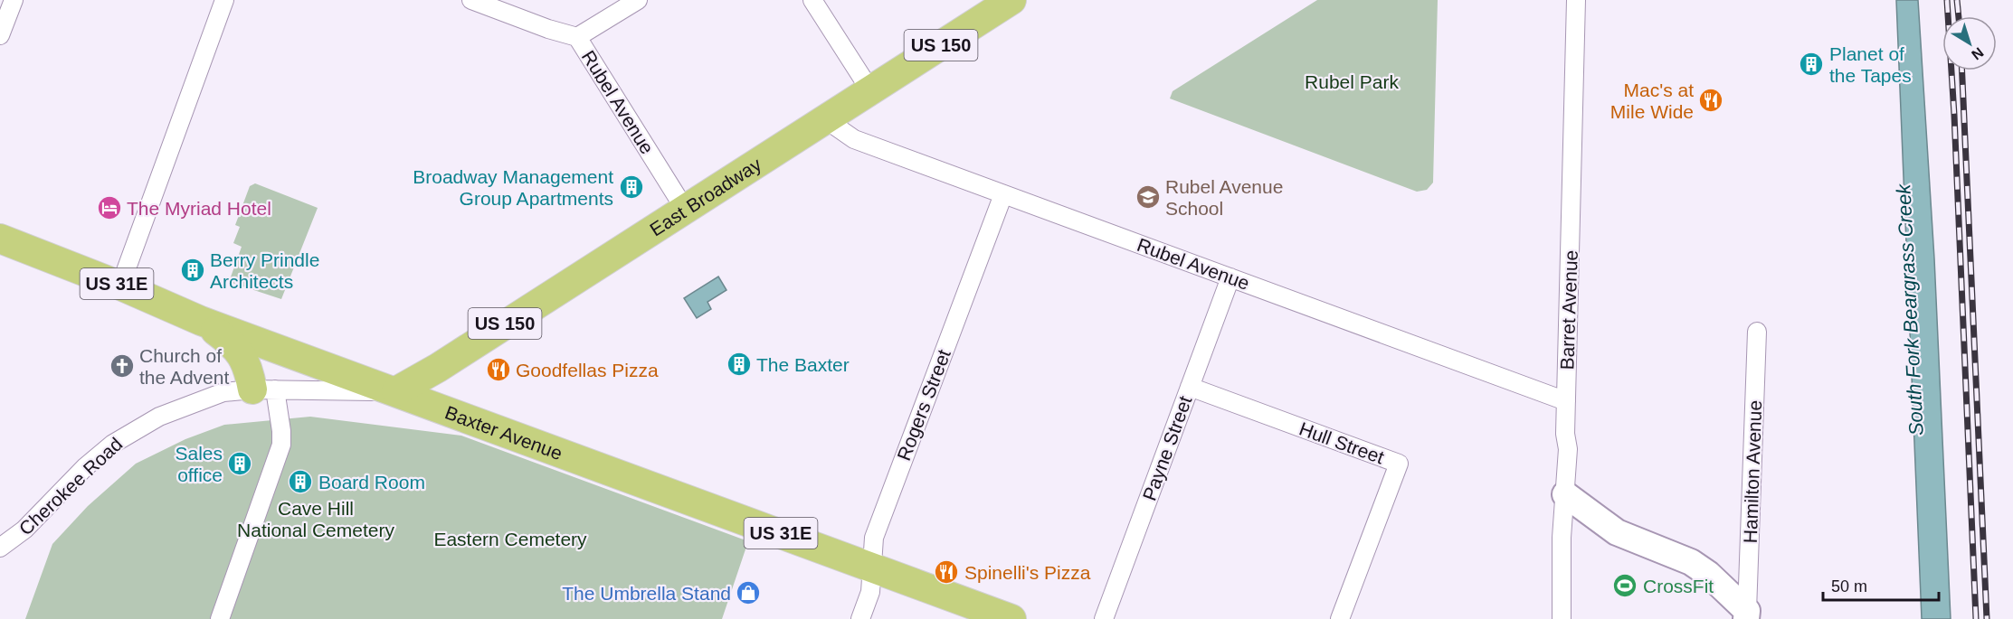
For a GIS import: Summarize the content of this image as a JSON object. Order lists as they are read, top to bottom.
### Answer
{
  "streets": {
    "main road": [
      "US 150",
      "East Broadway",
      "US 31E",
      "Baxter Avenue"
    ],
    "street": [
      "Rubel Avenue",
      "Barret Avenue",
      "Rogers Street",
      "Hull Street",
      "Payne Street",
      "Hamilton Avenue",
      "Cherokee Road"
    ]
  },
  "crossings": [
    ["Rubel Avenue", "East Broadway"],
    ["Rubel Avenue", "Barret Avenue"],
    ["Rubel Avenue", "Rogers Street"],
    ["Rubel Avenue", "Payne Street"],
    ["East Broadway", "Baxter Avenue"],
    ["East Broadway", "Cherokee Road"],
    ["Rogers Street", "Baxter Avenue"],
    ["Baxter Avenue", "Cherokee Road"],
    ["Hull Street", "Payne Street"]
  ],
  "water": ["South Fork Beargrass Creek"],
  "parks": ["Rubel Park", "Cave Hill National Cemetery", "Eastern Cemetery"],
  "places": {
    "building": [
      "Planet of the Tapes",
      "Broadway Management Group Apartments",
      "Berry Prindle Architects",
      "The Baxter",
      "Sales office",
      "Board Room"
    ],
    "restaurant": ["Mac's at Mile Wide", "Goodfellas Pizza", "Spinelli's Pizza"],
    "school or university": ["Rubel Avenue School"],
    "hotel": ["The Myriad Hotel"],
    "church": ["Church of the Advent"],
    "sports": ["CrossFit"],
    "shop": ["The Umbrella Stand"]
  },
  "scale_bar": "50 m",
  "north": "bottom right"
}
